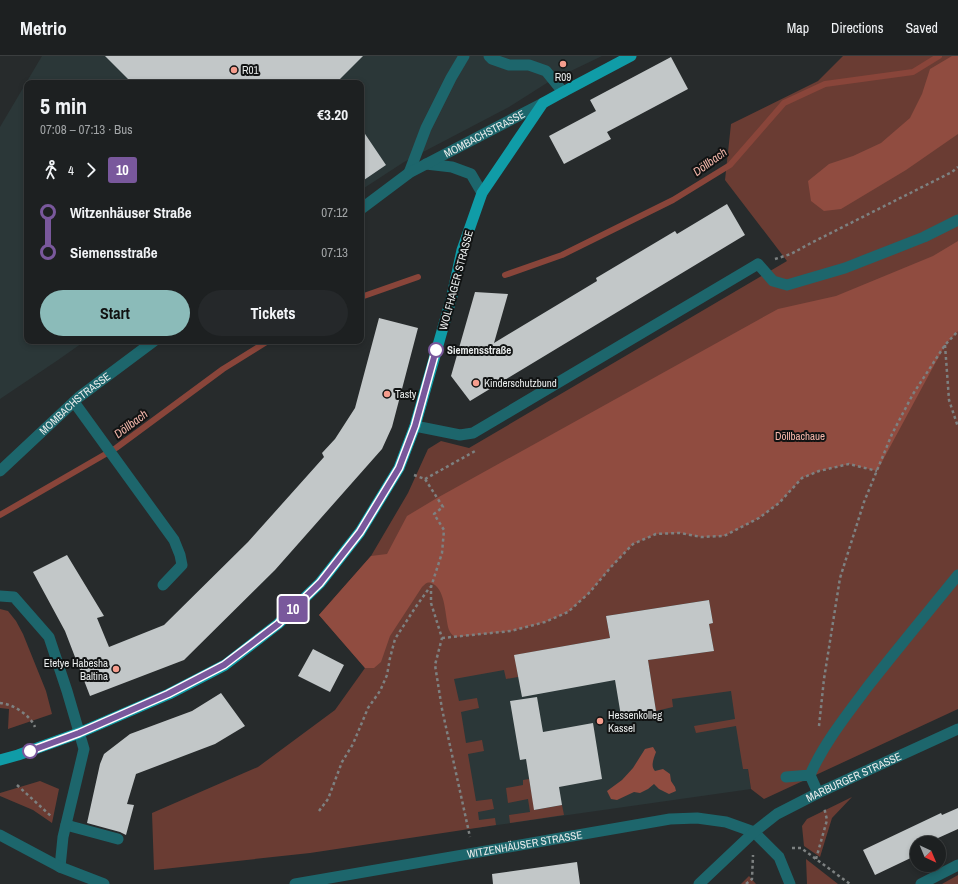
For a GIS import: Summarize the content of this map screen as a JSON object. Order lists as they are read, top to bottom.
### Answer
{
  "streets": {
    "main road": ["WOLFHAGER STRASSE"],
    "street": ["MOMBACHSTRASSE", "MARBURGER STRASSE", "WITZENHÄUSER STRASSE"]
  },
  "crossings": [
    ["MOMBACHSTRASSE", "WOLFHAGER STRASSE"],
    ["MARBURGER STRASSE", "WITZENHÄUSER STRASSE"]
  ],
  "water": ["Döllbach"],
  "parks": ["Döllbachaue"],
  "places": [
    "R09",
    "R01",
    "Siemensstraße",
    "Kinderschutzbund",
    "Tasty",
    "Etetye Habesha Baltina",
    "Hessenkolleg Kassel"
  ],
  "lines": ["bus line 10"],
  "north": "bottom right",
  "page": {
    "header": "Metrio",
    "nav": ["Map", "Directions", "Saved"],
    "on_map": "10",
    "heading": ["5 min", "07:08 – 07:13 · Bus", "€3.20"],
    "legs": ["4", "10"],
    "list": [
      {
        "name": "Witzenhäuser Straße",
        "value": "07:12"
      },
      {
        "name": "Siemensstraße",
        "value": "07:13"
      }
    ],
    "buttons": ["Start", "Tickets"]
  }
}
